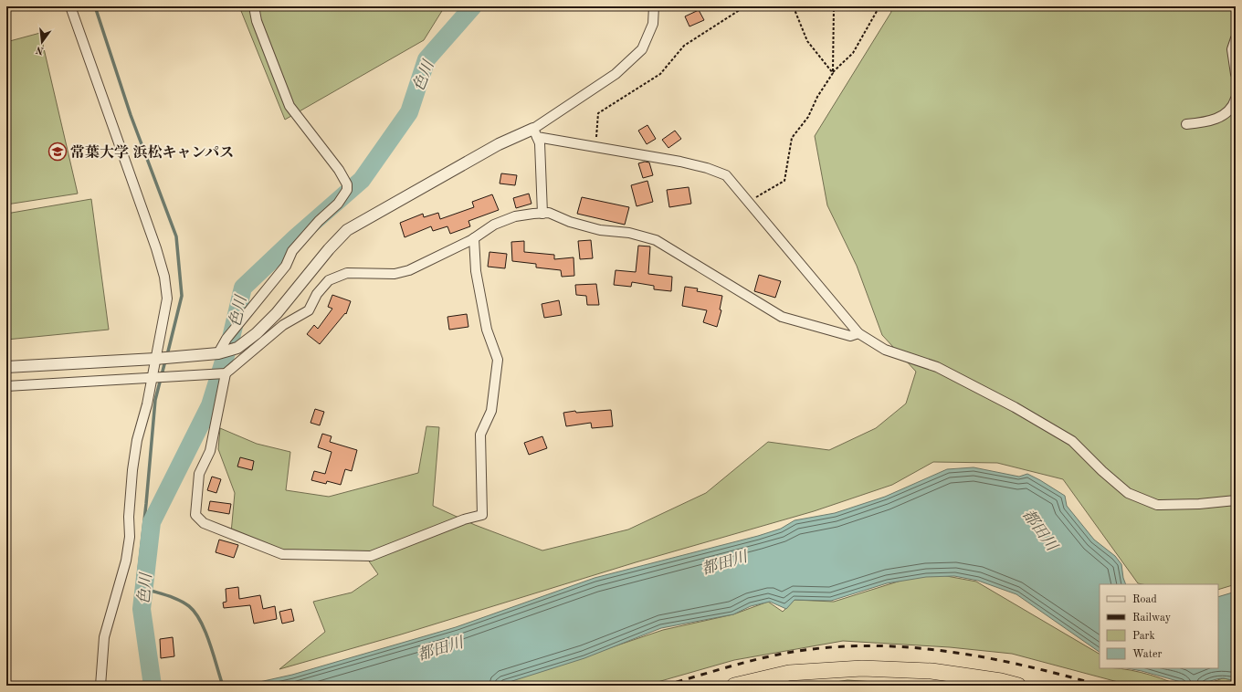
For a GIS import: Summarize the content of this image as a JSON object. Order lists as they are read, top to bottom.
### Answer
{
  "water": ["色川", "都田川"],
  "places": {
    "school or university": ["常葉大学 浜松キャンパス"]
  },
  "legend": [
    "Road",
    "Railway",
    "Park",
    "Water"
  ],
  "north": "bottom"
}
